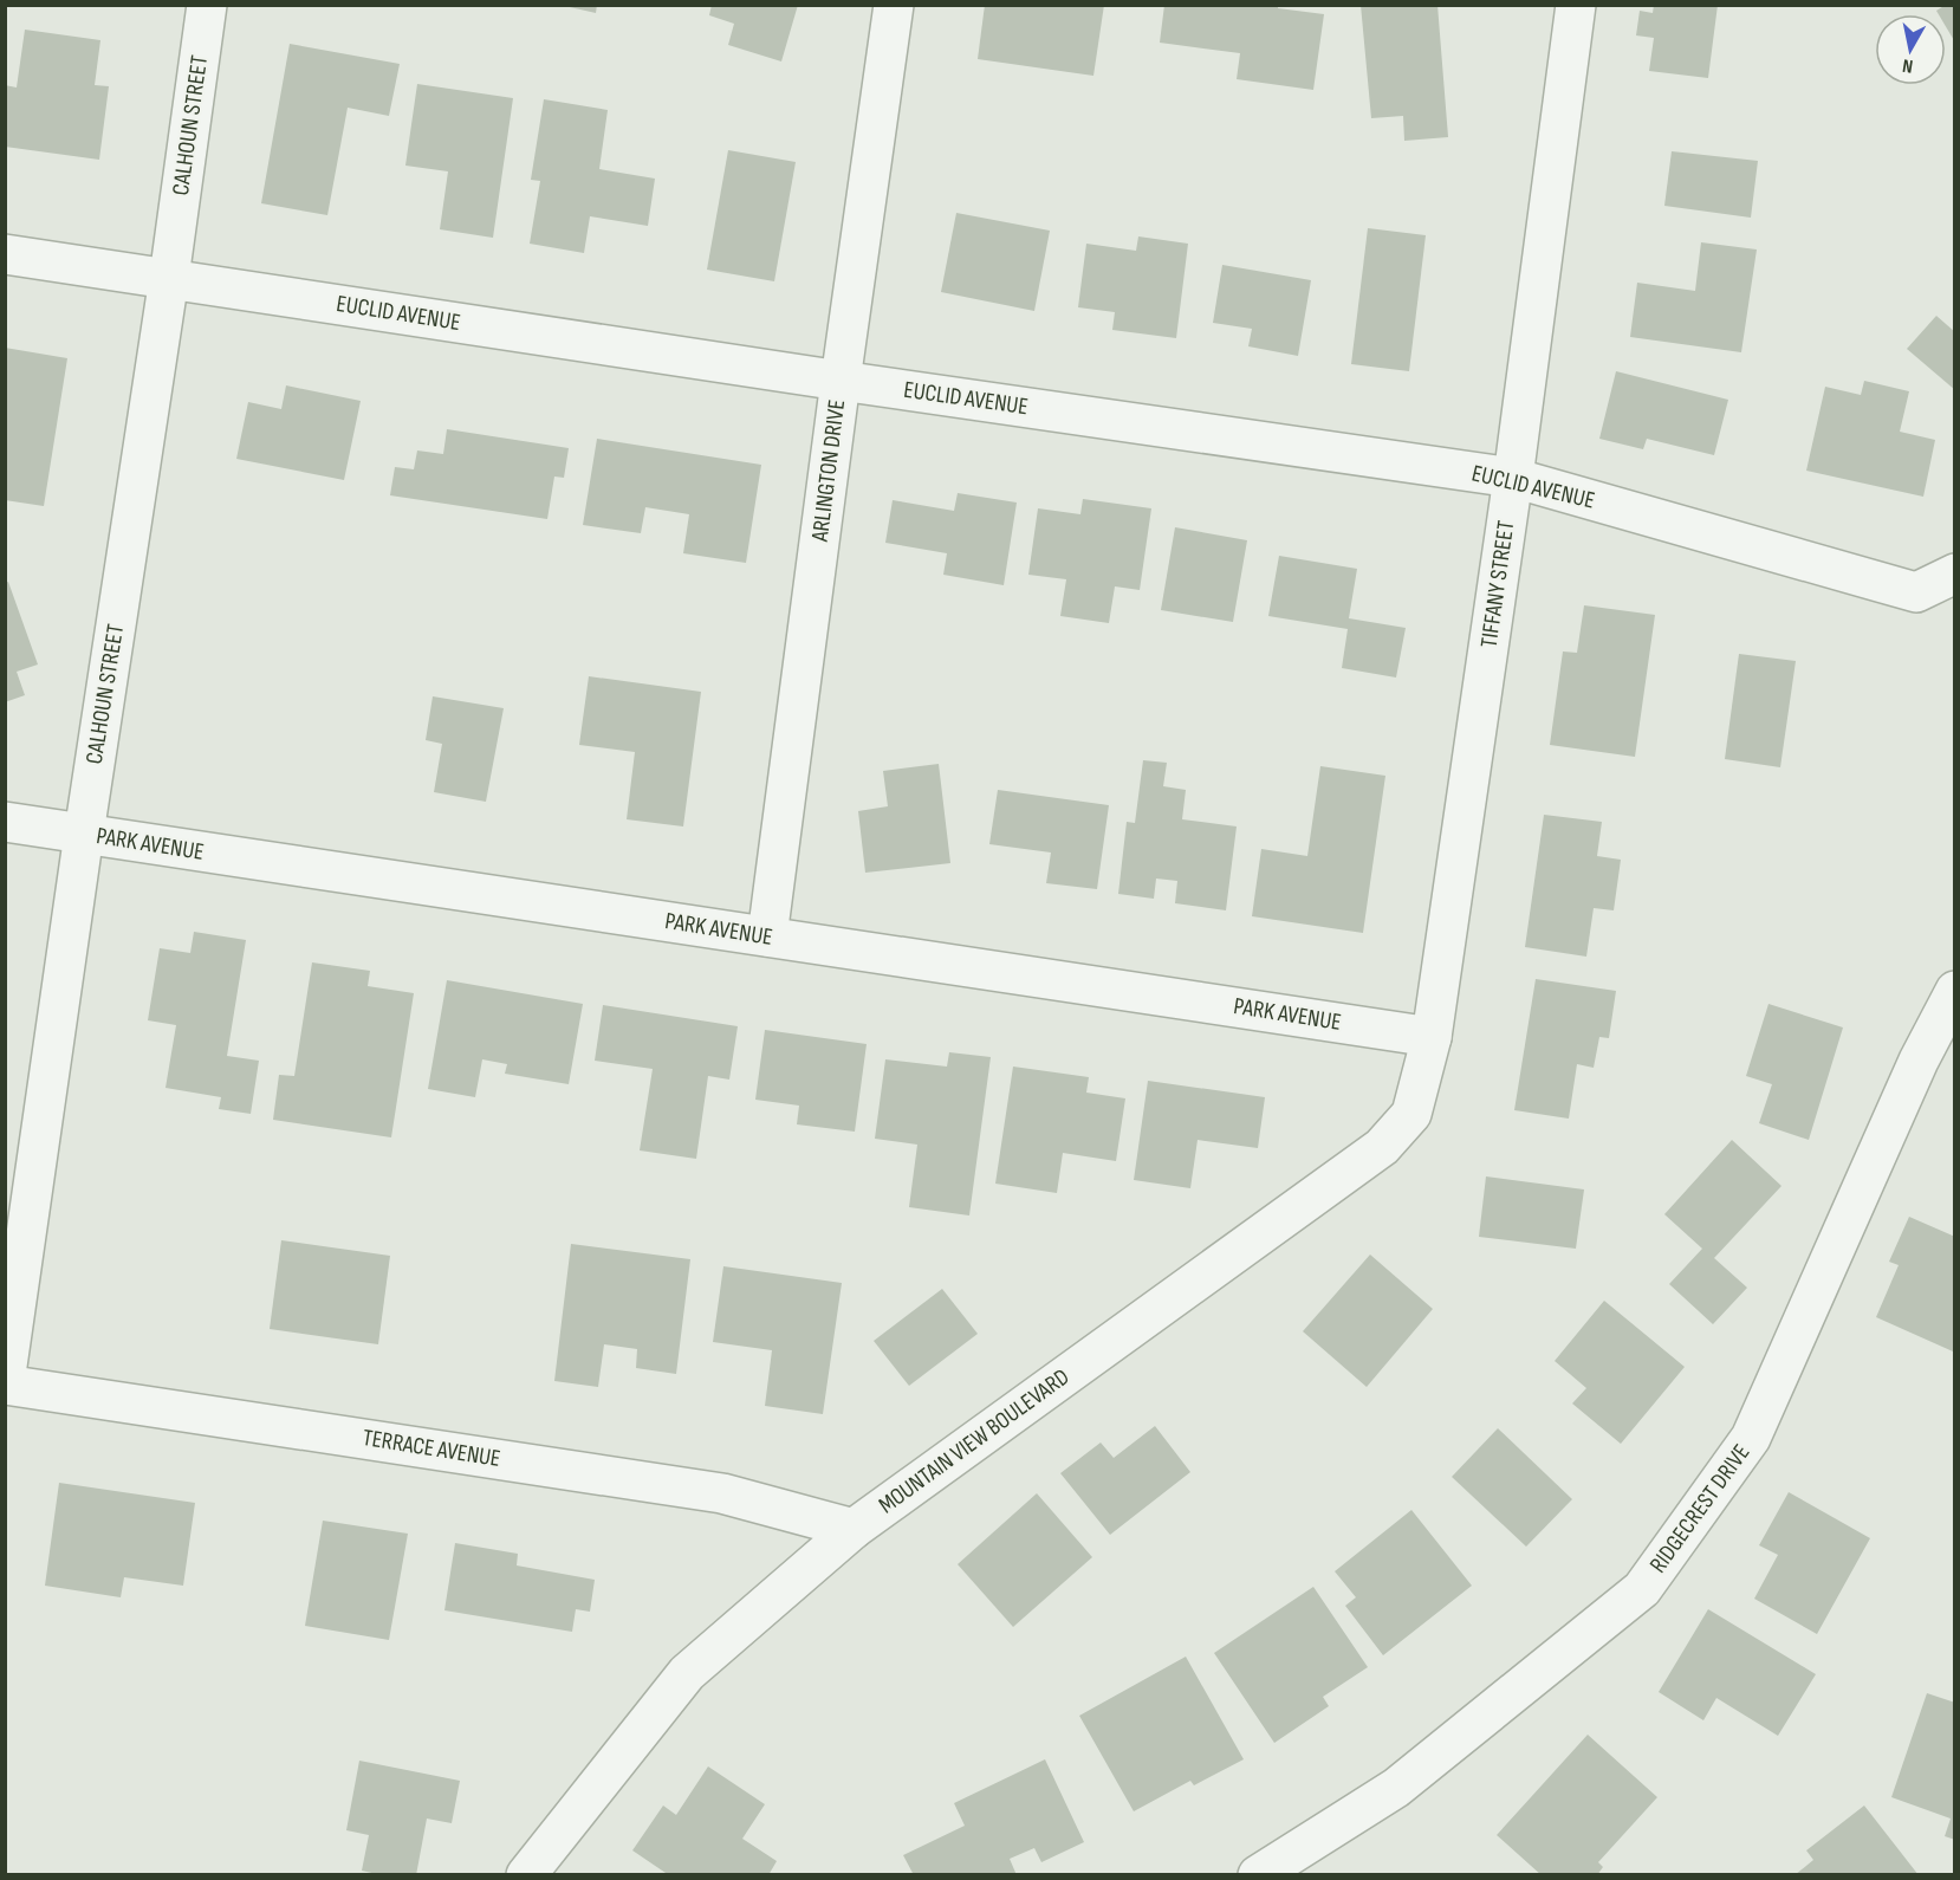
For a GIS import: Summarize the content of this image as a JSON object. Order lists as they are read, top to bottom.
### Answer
{
  "streets": {
    "street": [
      "CALHOUN STREET",
      "EUCLID AVENUE",
      "ARLINGTON DRIVE",
      "TIFFANY STREET",
      "PARK AVENUE",
      "MOUNTAIN VIEW BOULEVARD",
      "TERRACE AVENUE",
      "RIDGECREST DRIVE"
    ]
  },
  "crossings": [
    ["CALHOUN STREET", "EUCLID AVENUE"],
    ["CALHOUN STREET", "PARK AVENUE"],
    ["CALHOUN STREET", "TERRACE AVENUE"],
    ["EUCLID AVENUE", "ARLINGTON DRIVE"],
    ["EUCLID AVENUE", "TIFFANY STREET"],
    ["ARLINGTON DRIVE", "PARK AVENUE"],
    ["TIFFANY STREET", "PARK AVENUE"],
    ["TIFFANY STREET", "MOUNTAIN VIEW BOULEVARD"],
    ["PARK AVENUE", "MOUNTAIN VIEW BOULEVARD"],
    ["MOUNTAIN VIEW BOULEVARD", "TERRACE AVENUE"]
  ],
  "north": "bottom"
}
